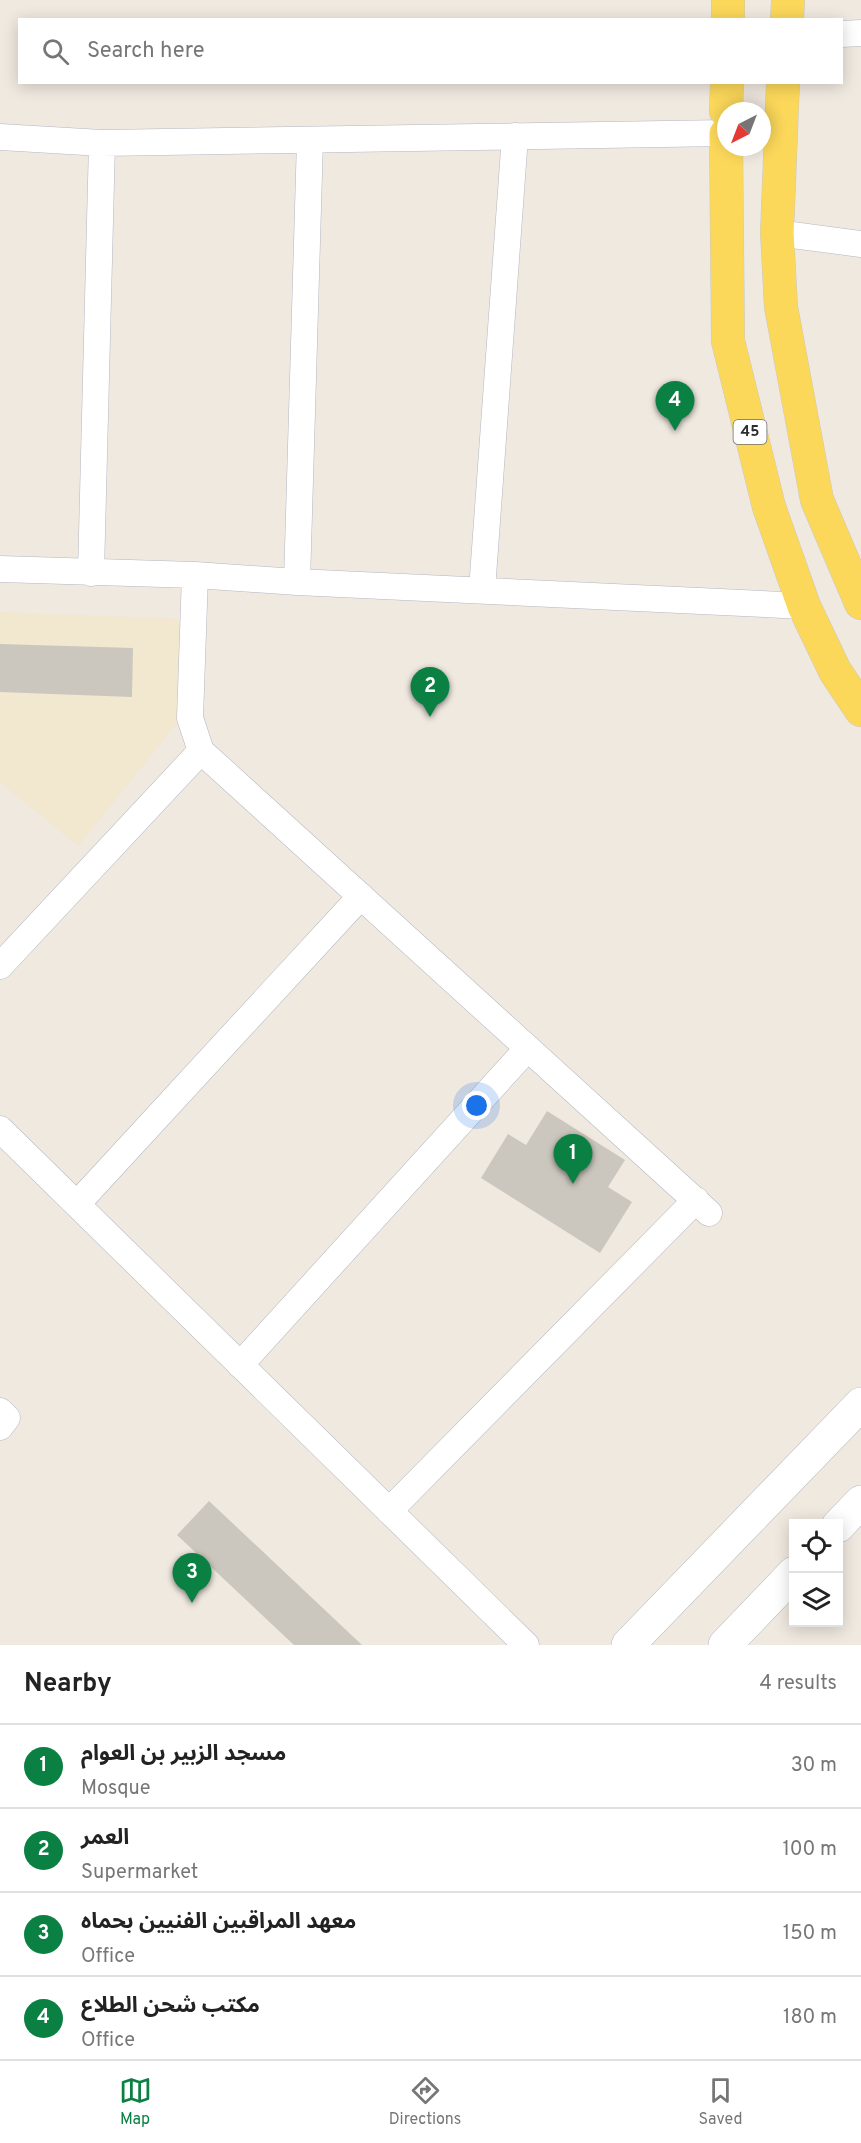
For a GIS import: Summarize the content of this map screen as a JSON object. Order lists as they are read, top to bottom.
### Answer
{
  "streets": {
    "main road": ["45"]
  },
  "north": "bottom left",
  "page": {
    "search": "Search here",
    "pins": [
      "4",
      "2",
      "1",
      "3"
    ],
    "heading": ["Nearby", "4 results"],
    "list": [
      {
        "mark": "1",
        "name": "مسجد الزبير بن العوام",
        "note": "Mosque",
        "value": "30 m"
      },
      {
        "mark": "2",
        "name": "العمر",
        "note": "Supermarket",
        "value": "100 m"
      },
      {
        "mark": "3",
        "name": "معهد المراقبين الفنيين بحماه",
        "note": "Office",
        "value": "150 m"
      },
      {
        "mark": "4",
        "name": "مكتب شحن الطلاع",
        "note": "Office",
        "value": "180 m"
      }
    ],
    "nav": ["Map", "Directions", "Saved"]
  }
}
